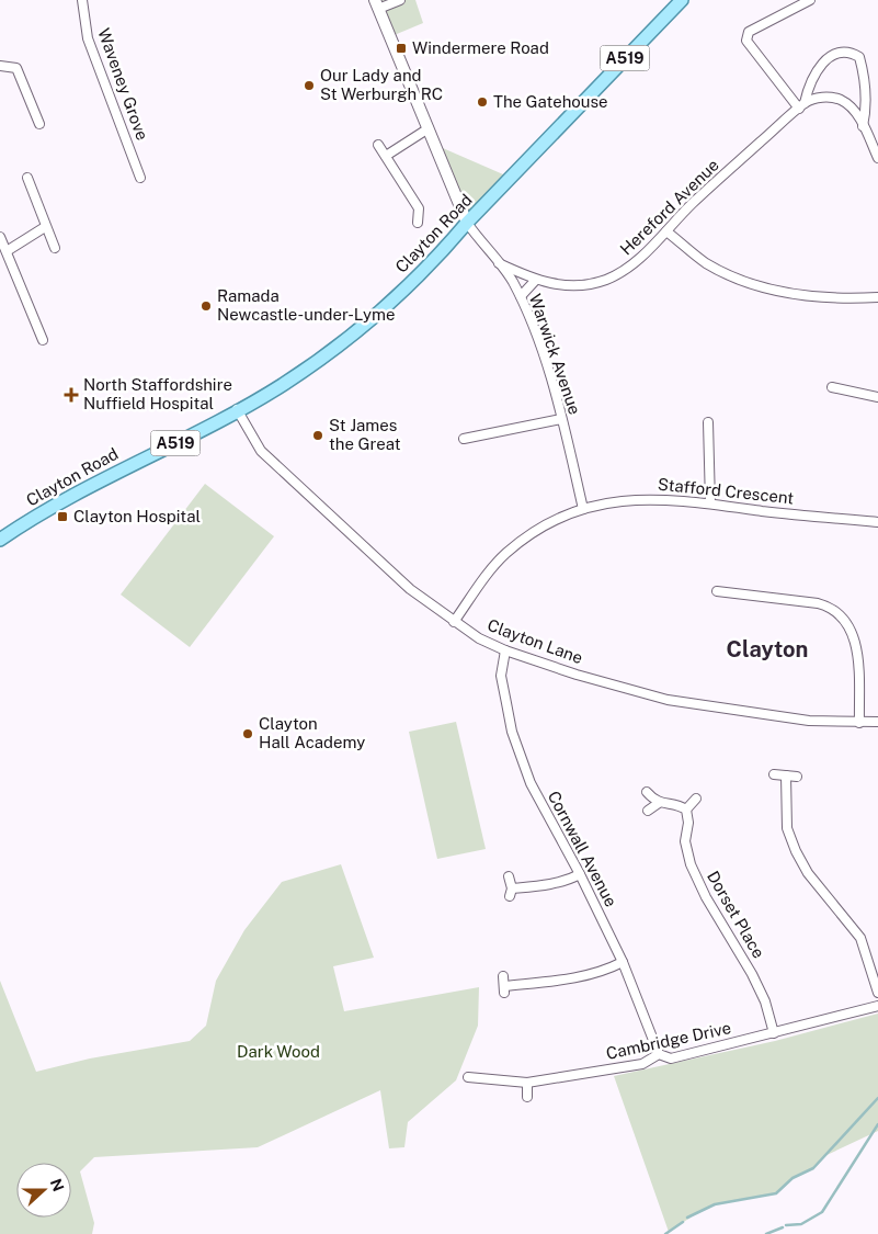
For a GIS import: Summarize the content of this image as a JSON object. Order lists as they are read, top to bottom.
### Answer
{
  "streets": {
    "main road": ["A519", "Clayton Road"],
    "street": [
      "Waveney Grove",
      "Hereford Avenue",
      "Warwick Avenue",
      "Stafford Crescent",
      "Clayton Lane",
      "Cornwall Avenue",
      "Dorset Place",
      "Cambridge Drive"
    ]
  },
  "crossings": [
    ["Hereford Avenue", "Warwick Avenue"],
    ["Clayton Road", "Warwick Avenue"],
    ["Clayton Road", "Clayton Lane"],
    ["Warwick Avenue", "Stafford Crescent"],
    ["Stafford Crescent", "Clayton Lane"],
    ["Clayton Lane", "Cornwall Avenue"],
    ["Cornwall Avenue", "Cambridge Drive"],
    ["Dorset Place", "Cambridge Drive"]
  ],
  "districts": ["Clayton"],
  "parks": ["Dark Wood"],
  "places": {
    "transit": ["Windermere Road", "Clayton Hospital"],
    "other": [
      "Our Lady and St Werburgh RC",
      "The Gatehouse",
      "Ramada Newcastle-under-Lyme",
      "St James the Great",
      "Clayton Hall Academy"
    ],
    "health": ["North Staffordshire Nuffield Hospital"]
  },
  "north": "right"
}
